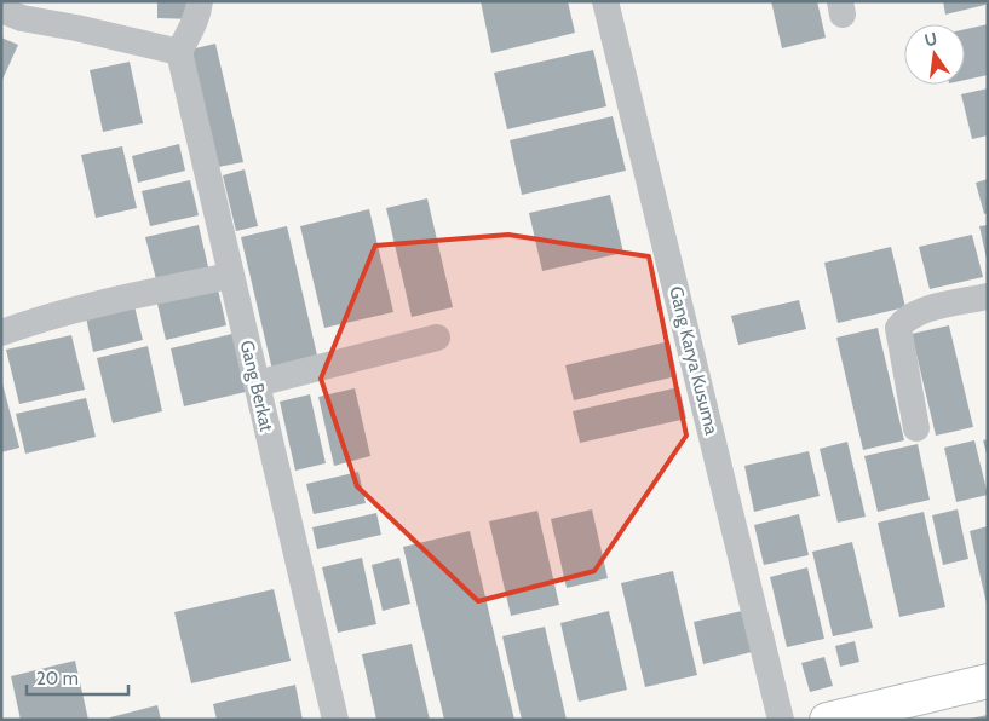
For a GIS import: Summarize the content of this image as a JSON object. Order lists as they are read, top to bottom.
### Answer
{
  "streets": {
    "street": ["Gang Karya Kusuma", "Gang Berkat"]
  },
  "scale_bar": "20 m",
  "north": "top"
}
